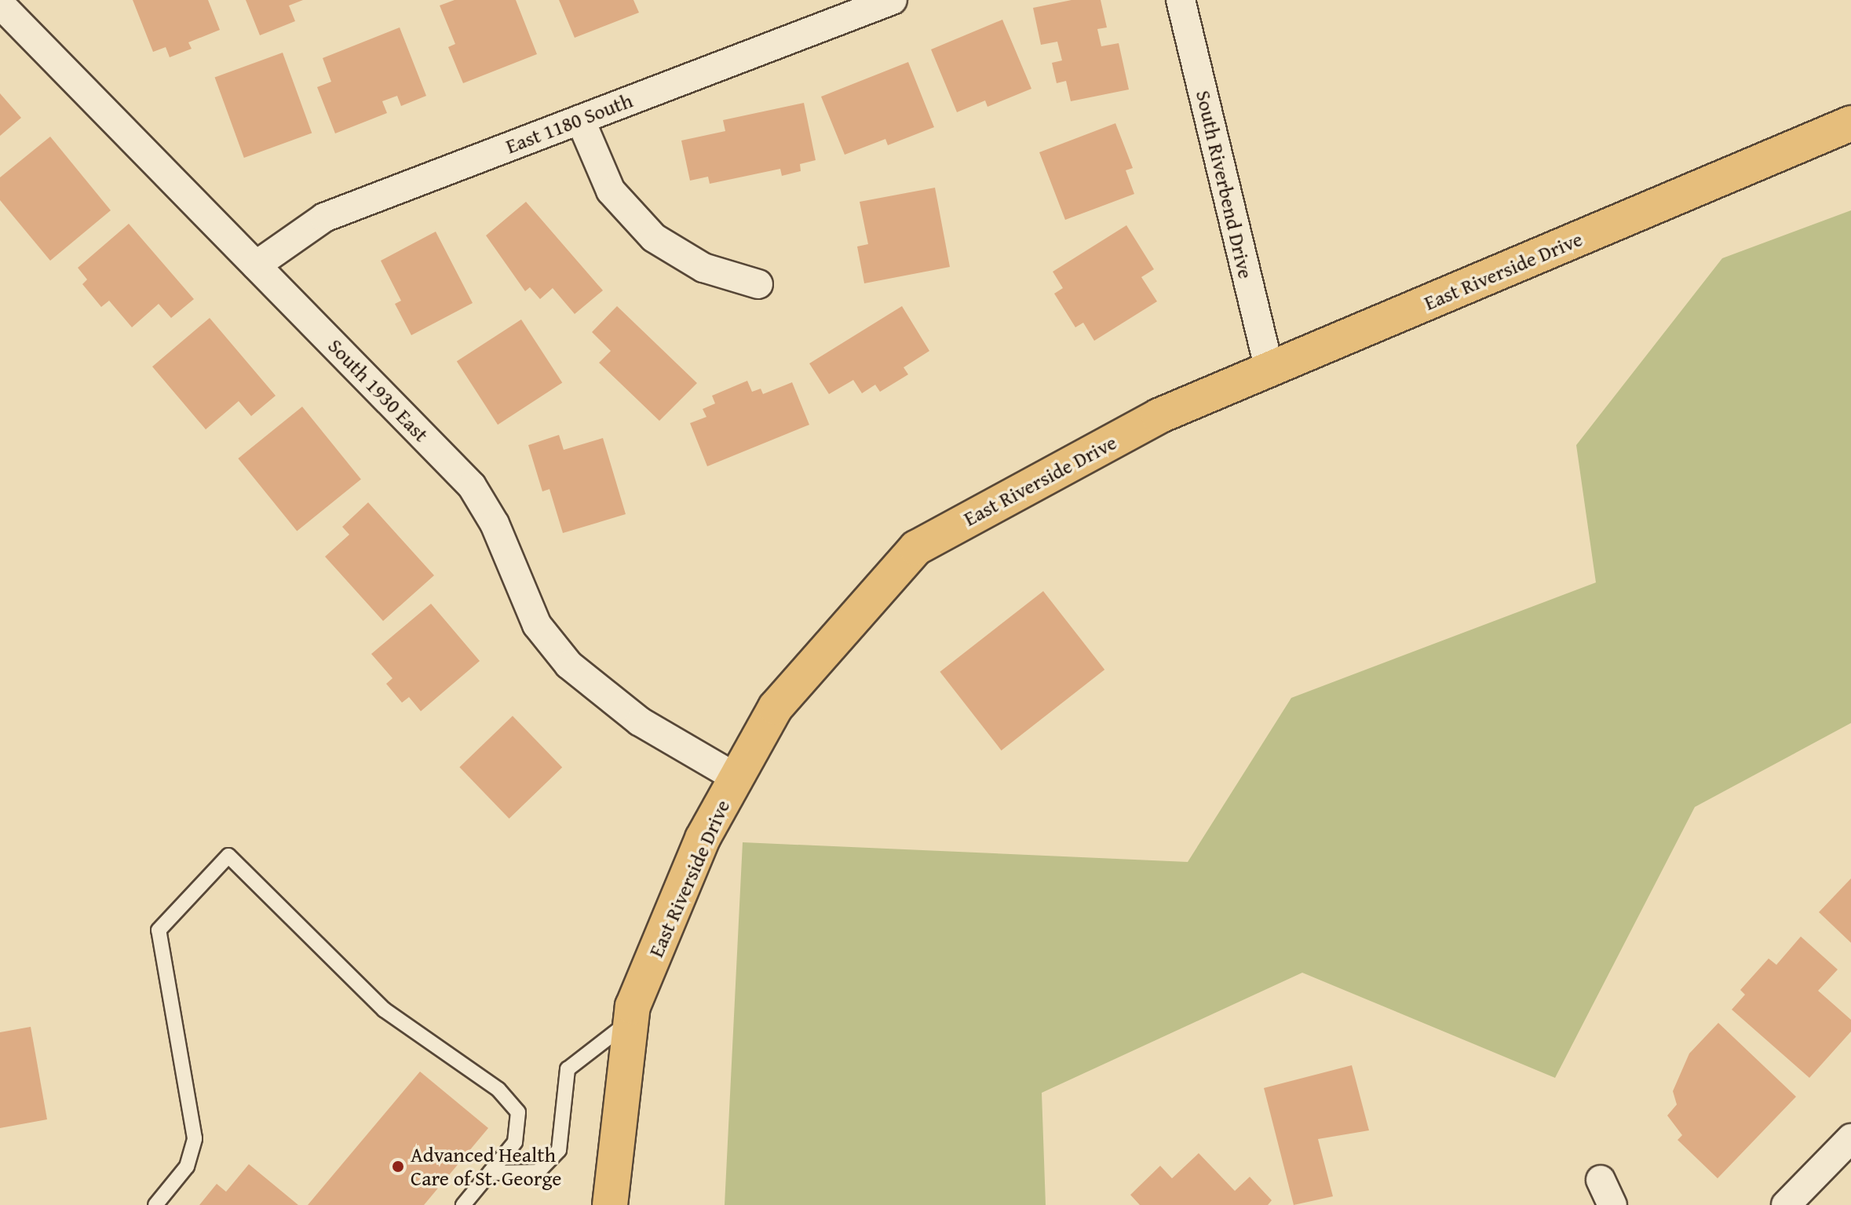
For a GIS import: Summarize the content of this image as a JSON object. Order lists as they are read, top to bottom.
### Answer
{
  "streets": {
    "main road": ["East Riverside Drive"],
    "street": ["East 1180 South", "South Riverbend Drive", "South 1930 East"]
  },
  "crossings": [
    ["East 1180 South", "South 1930 East"],
    ["South Riverbend Drive", "East Riverside Drive"],
    ["East Riverside Drive", "South 1930 East"]
  ],
  "places": ["Advanced Health Care of St. George"]
}
